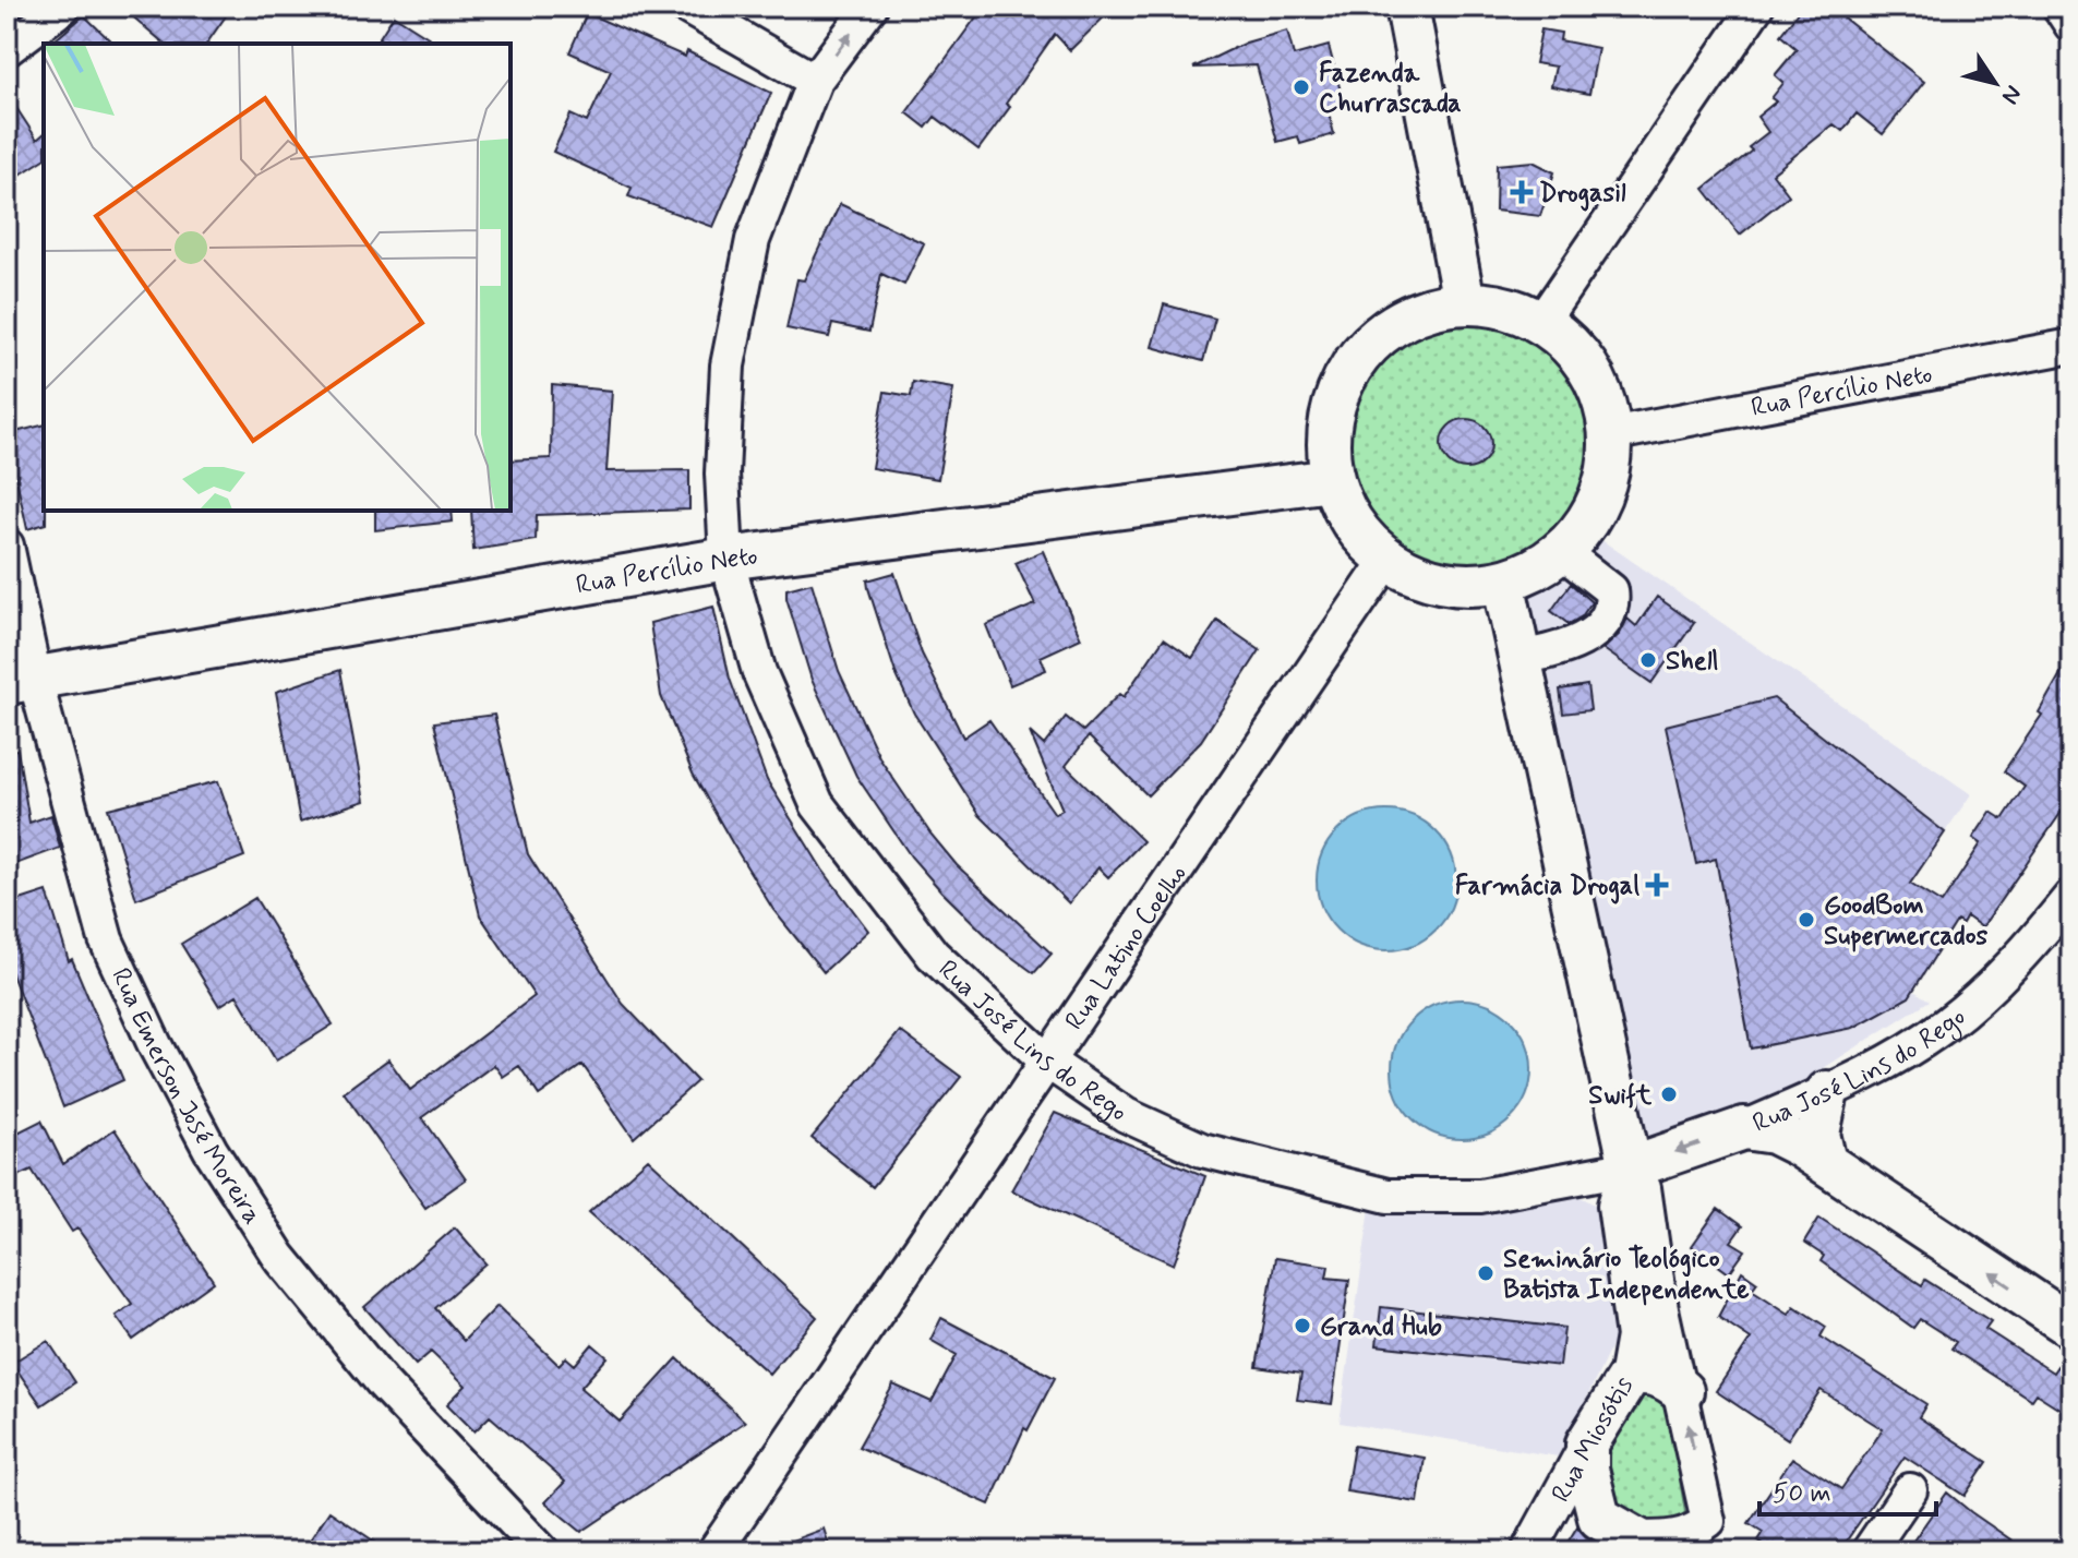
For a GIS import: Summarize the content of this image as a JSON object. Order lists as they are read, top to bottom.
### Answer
{
  "streets": {
    "main road": ["Rua Percílio Neto", "Rua José Lins do Rego", "Rua Miosótis"],
    "street": ["Rua Latino Coelho", "Rua Emerson José Moreira"]
  },
  "crossings": [
    ["Rua Percílio Neto", "Rua Latino Coelho"],
    ["Rua Percílio Neto", "Rua José Lins do Rego"],
    ["Rua Percílio Neto", "Rua Emerson José Moreira"],
    ["Rua Latino Coelho", "Rua José Lins do Rego"],
    ["Rua José Lins do Rego", "Rua Miosótis"]
  ],
  "places": {
    "other": [
      "Fazenda Churrascada",
      "Shell",
      "GoodBom Supermercados",
      "Swift",
      "Seminário Teológico Batista Independente",
      "Grand Hub"
    ],
    "health": ["Drogasil", "Farmácia Drogal"]
  },
  "scale_bar": "50 m",
  "north": "bottom right"
}
